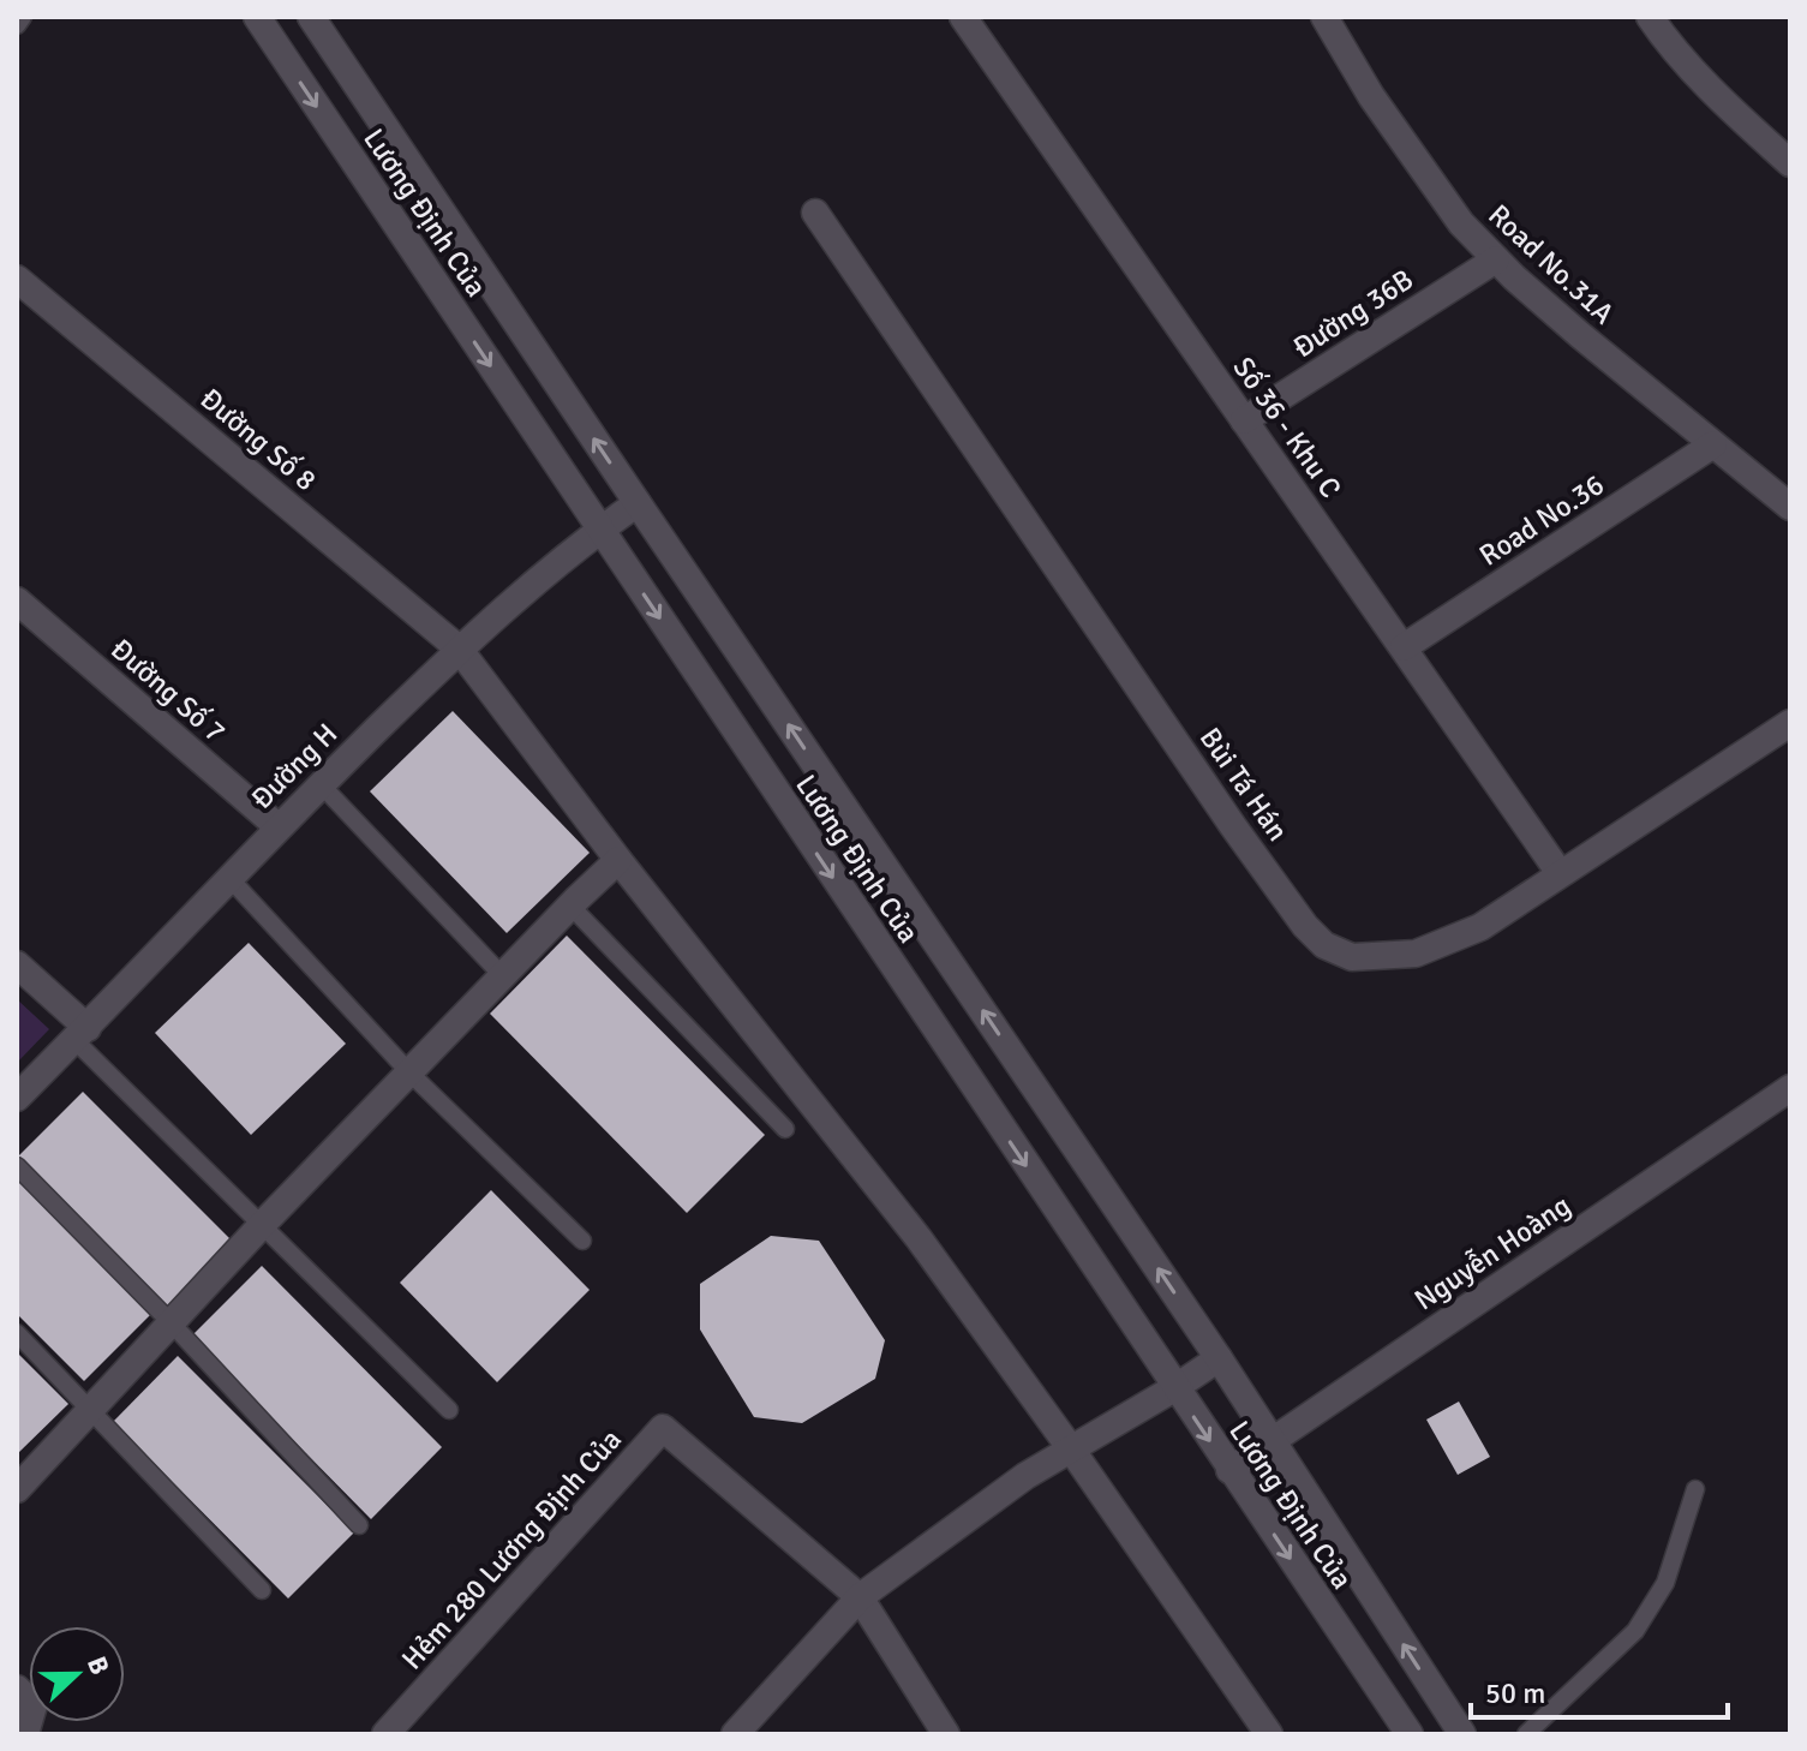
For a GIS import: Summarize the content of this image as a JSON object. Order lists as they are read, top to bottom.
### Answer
{
  "streets": {
    "street": [
      "Lương Định Của",
      "Road No.31A",
      "Đường 36B",
      "Số 36 - Khu C",
      "Đường Số 8",
      "Road No.36",
      "Đường Số 7",
      "Đường H",
      "Bùi Tá Hán",
      "Nguyễn Hoàng",
      "Hẻm 280 Lương Định Của"
    ]
  },
  "crossings": [
    ["Lương Định Của", "Đường H"],
    ["Lương Định Của", "Nguyễn Hoàng"],
    ["Road No.31A", "Đường 36B"],
    ["Road No.31A", "Road No.36"],
    ["Đường 36B", "Số 36 - Khu C"],
    ["Số 36 - Khu C", "Road No.36"],
    ["Số 36 - Khu C", "Bùi Tá Hán"],
    ["Đường Số 8", "Đường H"],
    ["Đường Số 7", "Đường H"]
  ],
  "scale_bar": "50 m",
  "north": "right"
}
